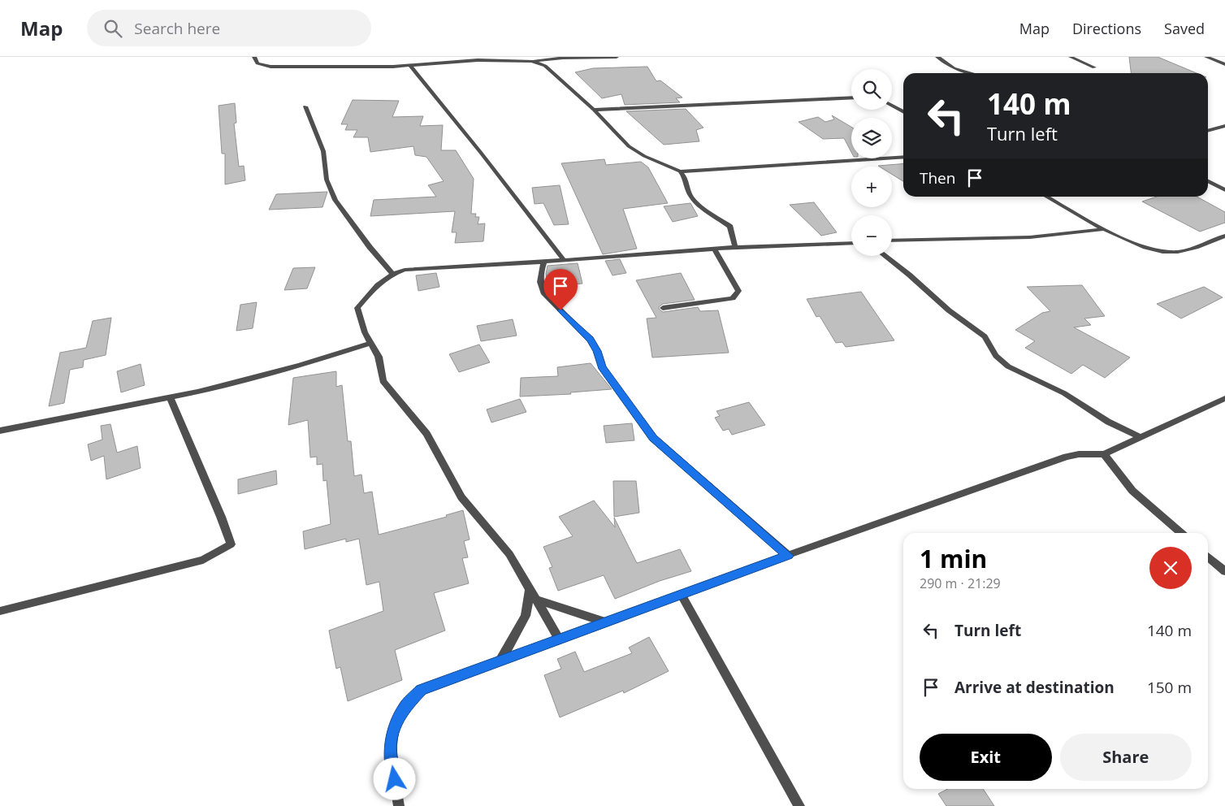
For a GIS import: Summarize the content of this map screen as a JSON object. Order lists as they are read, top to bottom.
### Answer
{
  "page": {
    "header": "Map",
    "search": "Search here",
    "nav": ["Map", "Directions", "Saved"],
    "map_buttons": ["+", "−"],
    "turn": ["140 m", "Turn left"],
    "then": "Then",
    "heading": ["1 min", "290 m · 21:29"],
    "list": [
      {
        "name": "Turn left",
        "value": "140 m"
      },
      {
        "name": "Arrive at destination",
        "value": "150 m"
      }
    ],
    "buttons": ["Exit", "Share"]
  }
}
